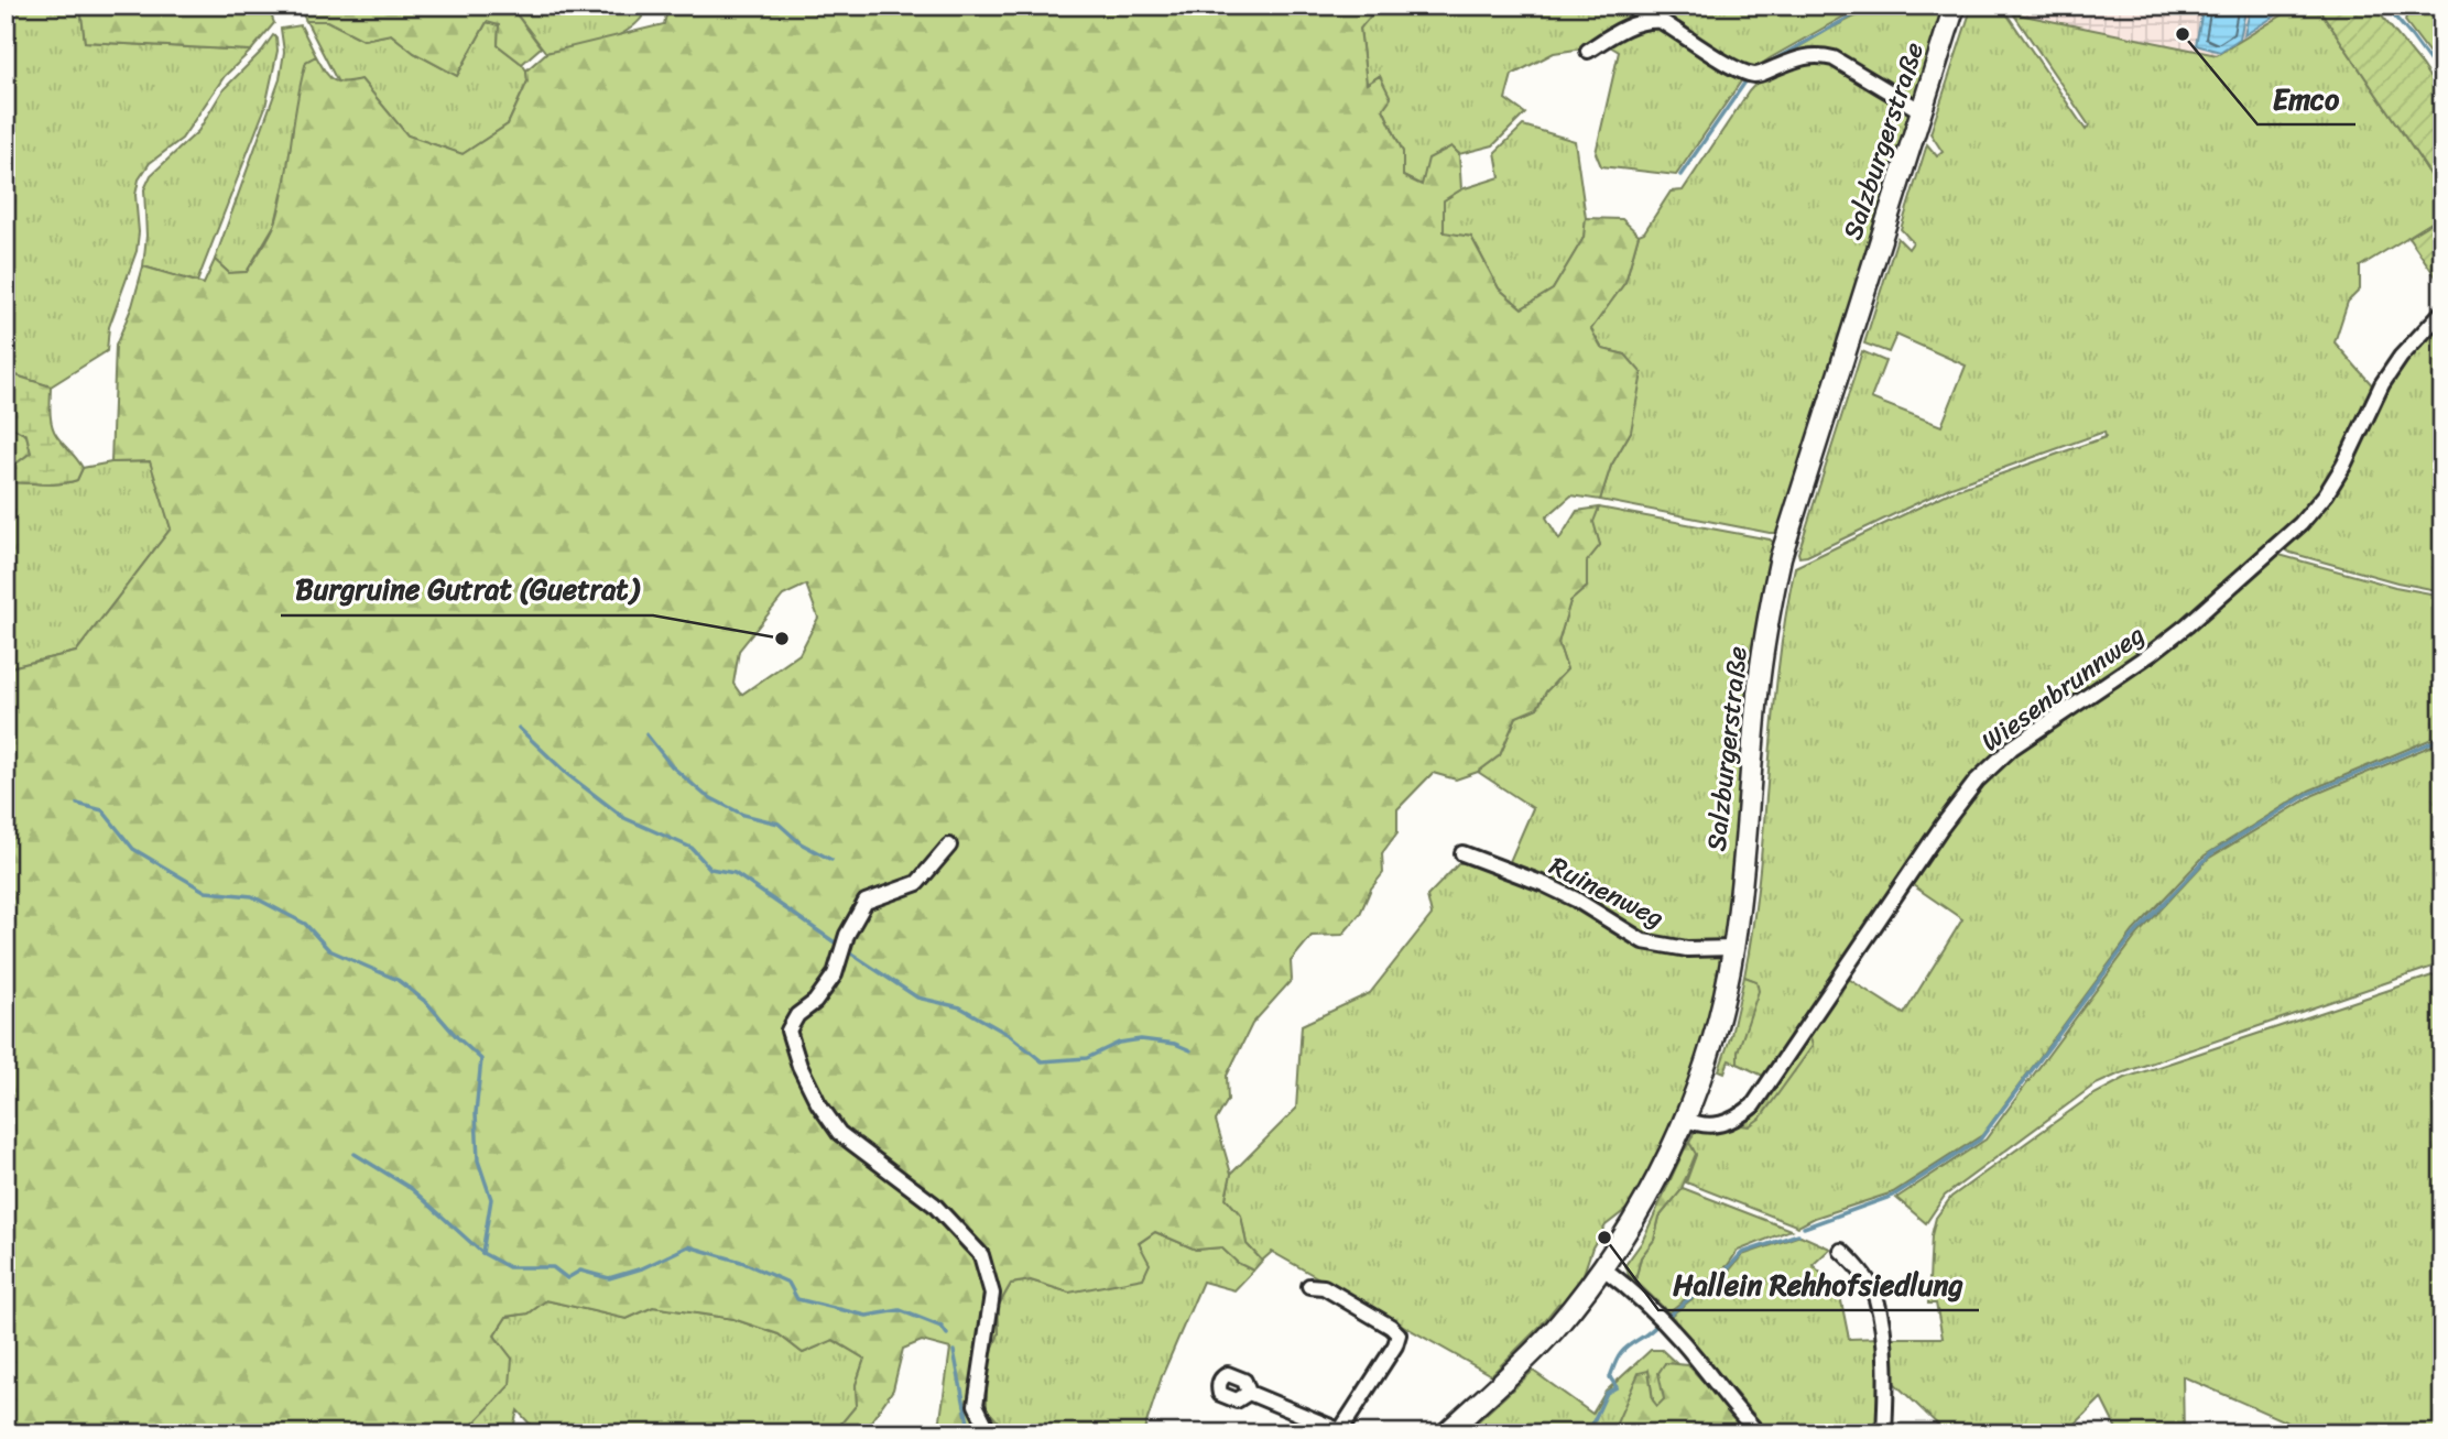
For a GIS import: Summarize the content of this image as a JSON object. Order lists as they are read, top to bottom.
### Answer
{
  "streets": {
    "main road": ["Salzburgerstraße"],
    "street": ["Wiesenbrunnweg", "Ruinenweg"]
  },
  "crossings": [
    ["Salzburgerstraße", "Wiesenbrunnweg"],
    ["Salzburgerstraße", "Ruinenweg"]
  ],
  "places": ["Emco", "Burgruine Gutrat (Guetrat)", "Hallein Rehhofsiedlung"]
}
